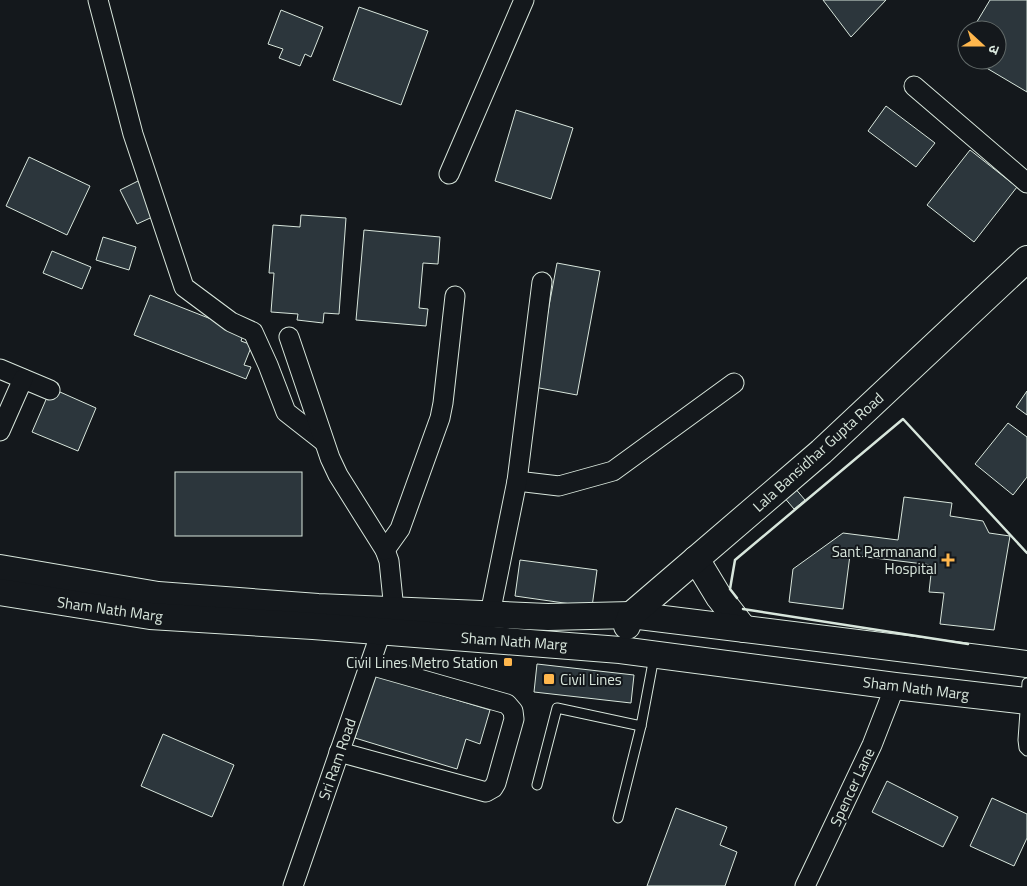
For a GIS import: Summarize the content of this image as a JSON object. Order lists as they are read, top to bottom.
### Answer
{
  "streets": {
    "main road": ["Lala Bansidhar Gupta Road", "Sham Nath Marg"],
    "street": ["Sri Ram Road", "Spencer Lane"]
  },
  "crossings": [
    ["Lala Bansidhar Gupta Road", "Sham Nath Marg"],
    ["Sham Nath Marg", "Sri Ram Road"],
    ["Sham Nath Marg", "Spencer Lane"]
  ],
  "places": {
    "health": ["Sant Parmanand Hospital"],
    "transit": ["Civil Lines Metro Station", "Civil Lines"]
  },
  "north": "right"
}
